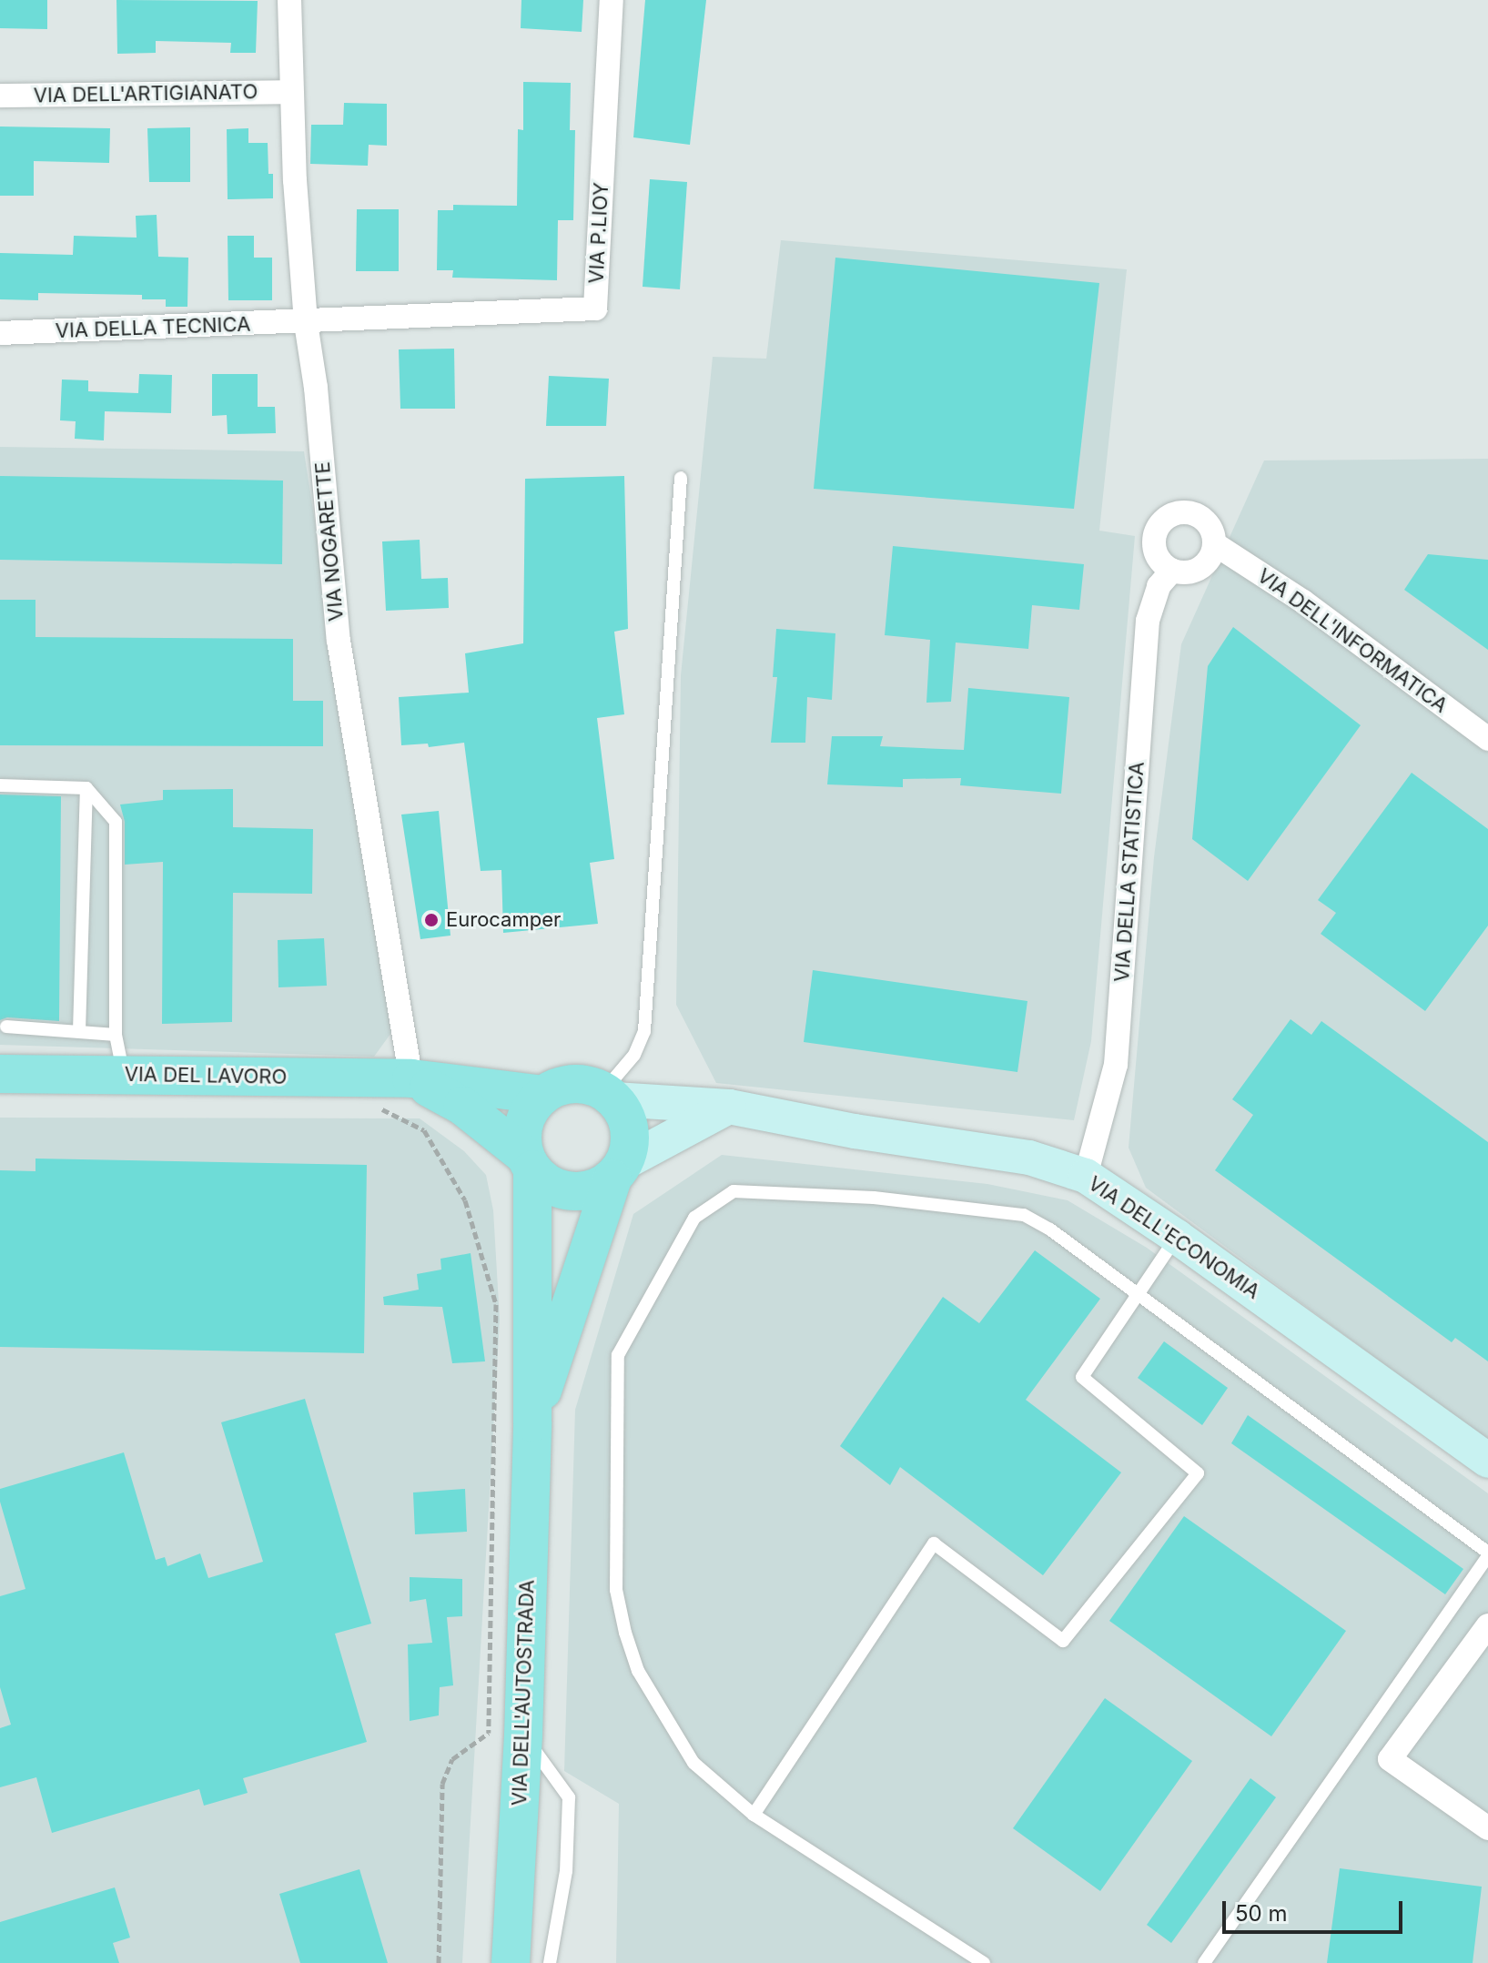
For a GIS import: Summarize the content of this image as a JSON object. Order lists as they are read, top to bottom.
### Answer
{
  "streets": {
    "main road": ["VIA DEL LAVORO", "VIA DELL'ECONOMIA", "VIA DELL'AUTOSTRADA"],
    "street": [
      "VIA DELL'ARTIGIANATO",
      "VIA P.LIOY",
      "VIA DELLA TECNICA",
      "VIA NOGARETTE",
      "VIA DELL'INFORMATICA",
      "VIA DELLA STATISTICA"
    ]
  },
  "crossings": [
    ["VIA DELL'ARTIGIANATO", "VIA NOGARETTE"],
    ["VIA P.LIOY", "VIA DELLA TECNICA"],
    ["VIA P.LIOY", "VIA NOGARETTE"],
    ["VIA DELLA TECNICA", "VIA NOGARETTE"],
    ["VIA NOGARETTE", "VIA DEL LAVORO"],
    ["VIA DELL'INFORMATICA", "VIA DELLA STATISTICA"],
    ["VIA DELLA STATISTICA", "VIA DELL'ECONOMIA"],
    ["VIA DEL LAVORO", "VIA DELL'ECONOMIA"],
    ["VIA DEL LAVORO", "VIA DELL'AUTOSTRADA"],
    ["VIA DELL'ECONOMIA", "VIA DELL'AUTOSTRADA"]
  ],
  "places": ["Eurocamper"],
  "scale_bar": "50 m"
}
